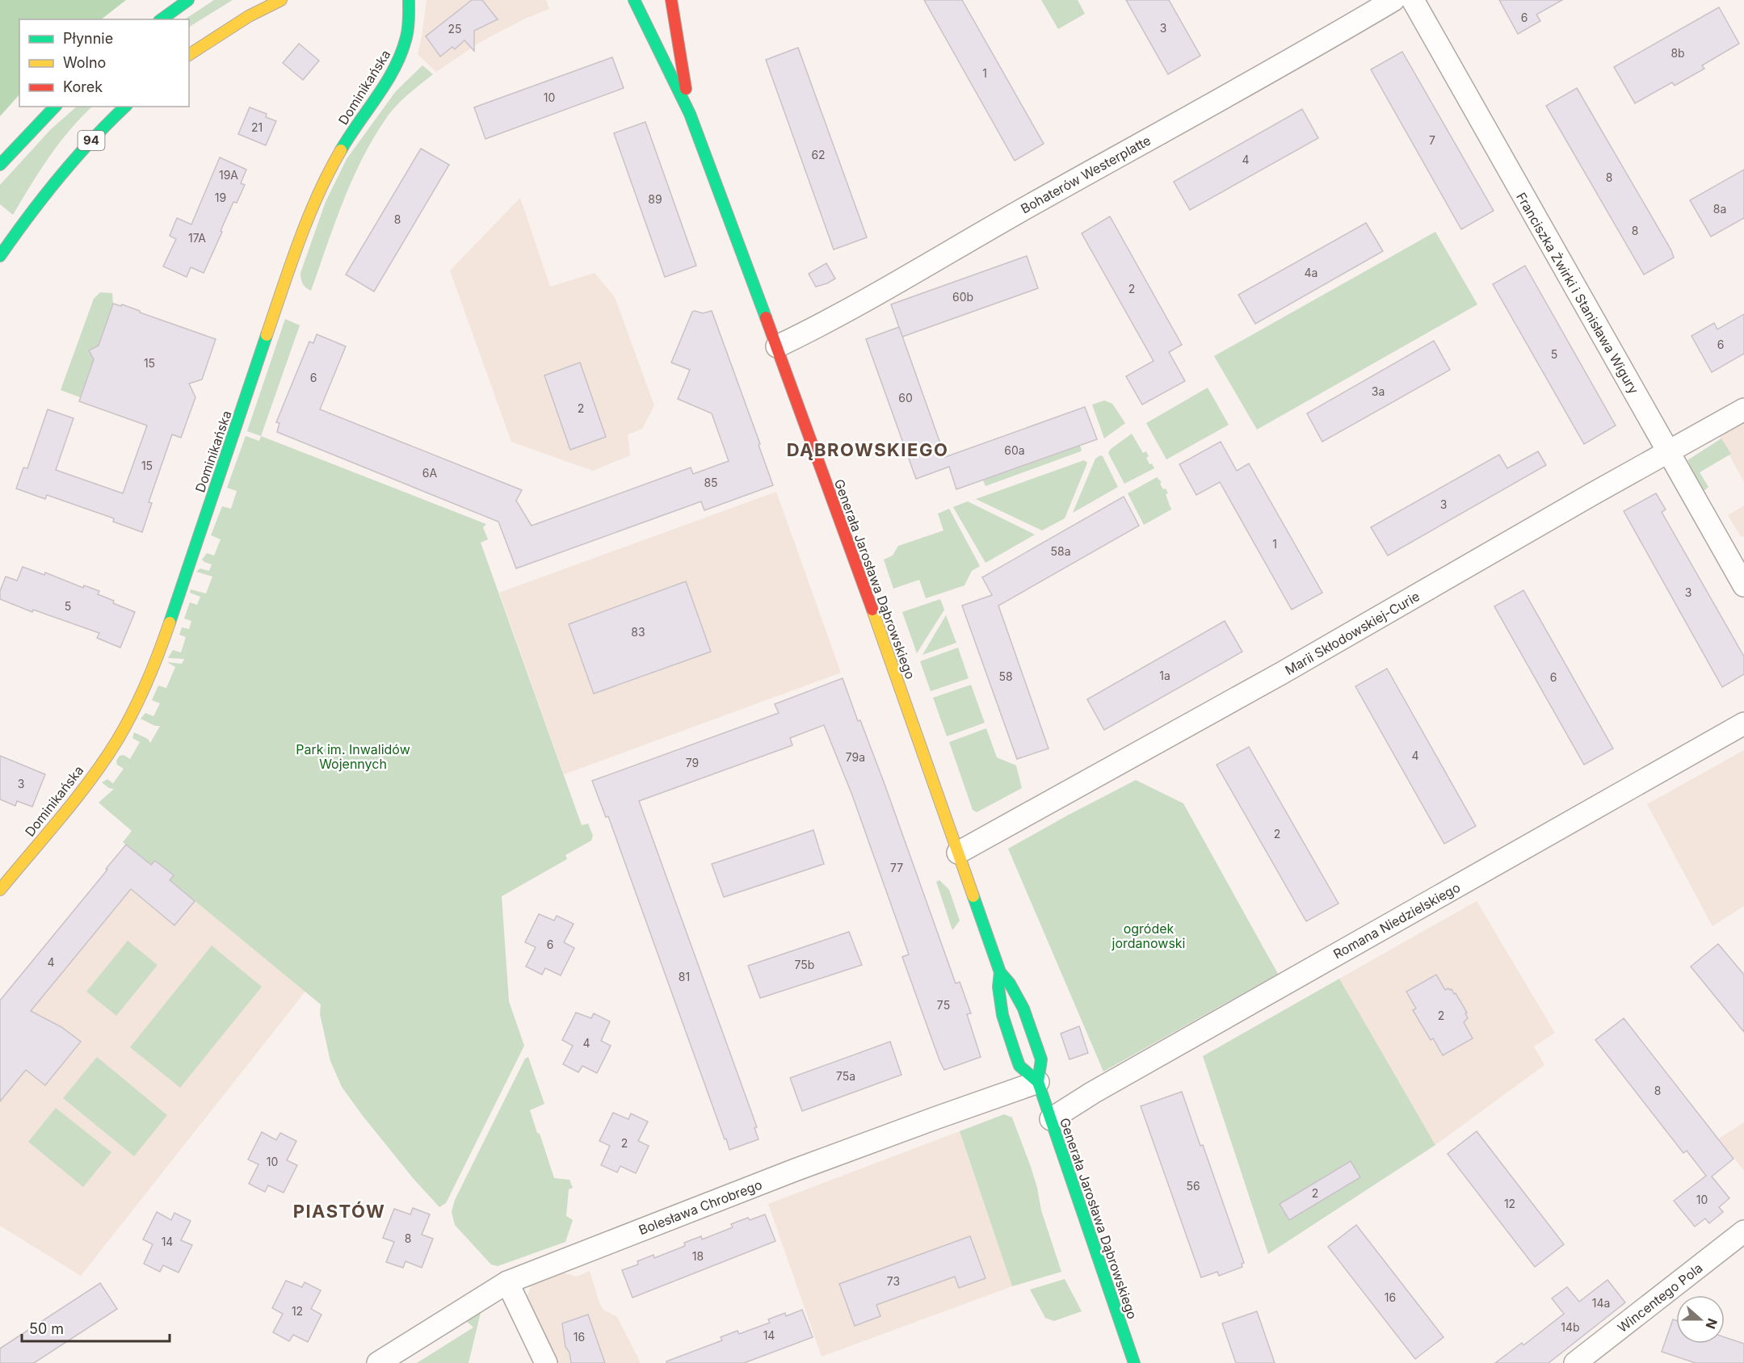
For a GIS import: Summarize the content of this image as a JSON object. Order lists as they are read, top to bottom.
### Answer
{
  "streets": {
    "main road": ["Dominikańska", "94", "Generała Jarosława Dąbrowskiego"],
    "street": [
      "Bohaterów Westerplatte",
      "Franciszka Żwirki i Stanisława Wigury",
      "Marii Skłodowskiej-Curie",
      "Romana Niedzielskiego",
      "Bolesława Chrobrego",
      "Wincentego Pola"
    ]
  },
  "crossings": [
    ["Bohaterów Westerplatte", "Generała Jarosława Dąbrowskiego"],
    ["Franciszka Żwirki i Stanisława Wigury", "Marii Skłodowskiej-Curie"],
    ["Generała Jarosława Dąbrowskiego", "Marii Skłodowskiej-Curie"],
    ["Generała Jarosława Dąbrowskiego", "Romana Niedzielskiego"],
    ["Generała Jarosława Dąbrowskiego", "Bolesława Chrobrego"]
  ],
  "districts": ["DĄBROWSKIEGO", "PIASTÓW"],
  "parks": ["Park im. Inwalidów Wojennych", "ogródek jordanowski"],
  "house_numbers": [
    "6",
    "3",
    "25",
    "8b",
    "1",
    "10",
    "21",
    "7",
    "62",
    "4",
    "19A",
    "8",
    "19",
    "89",
    "8a",
    "8",
    "8",
    "17A",
    "4a",
    "2",
    "60b",
    "6",
    "5",
    "15",
    "6",
    "3a",
    "60",
    "2",
    "60a",
    "15",
    "6A",
    "85",
    "3",
    "1",
    "58a",
    "3",
    "5",
    "83",
    "1a",
    "58",
    "6",
    "4",
    "79a",
    "79",
    "3",
    "2",
    "77",
    "6",
    "4",
    "75b",
    "81",
    "75",
    "2",
    "4",
    "75a",
    "8",
    "2",
    "10",
    "56",
    "2",
    "10",
    "12",
    "8",
    "14",
    "18",
    "73",
    "16",
    "14a",
    "12",
    "14b",
    "14",
    "16"
  ],
  "legend": ["Płynnie", "Wolno", "Korek"],
  "scale_bar": "50 m",
  "north": "right"
}
